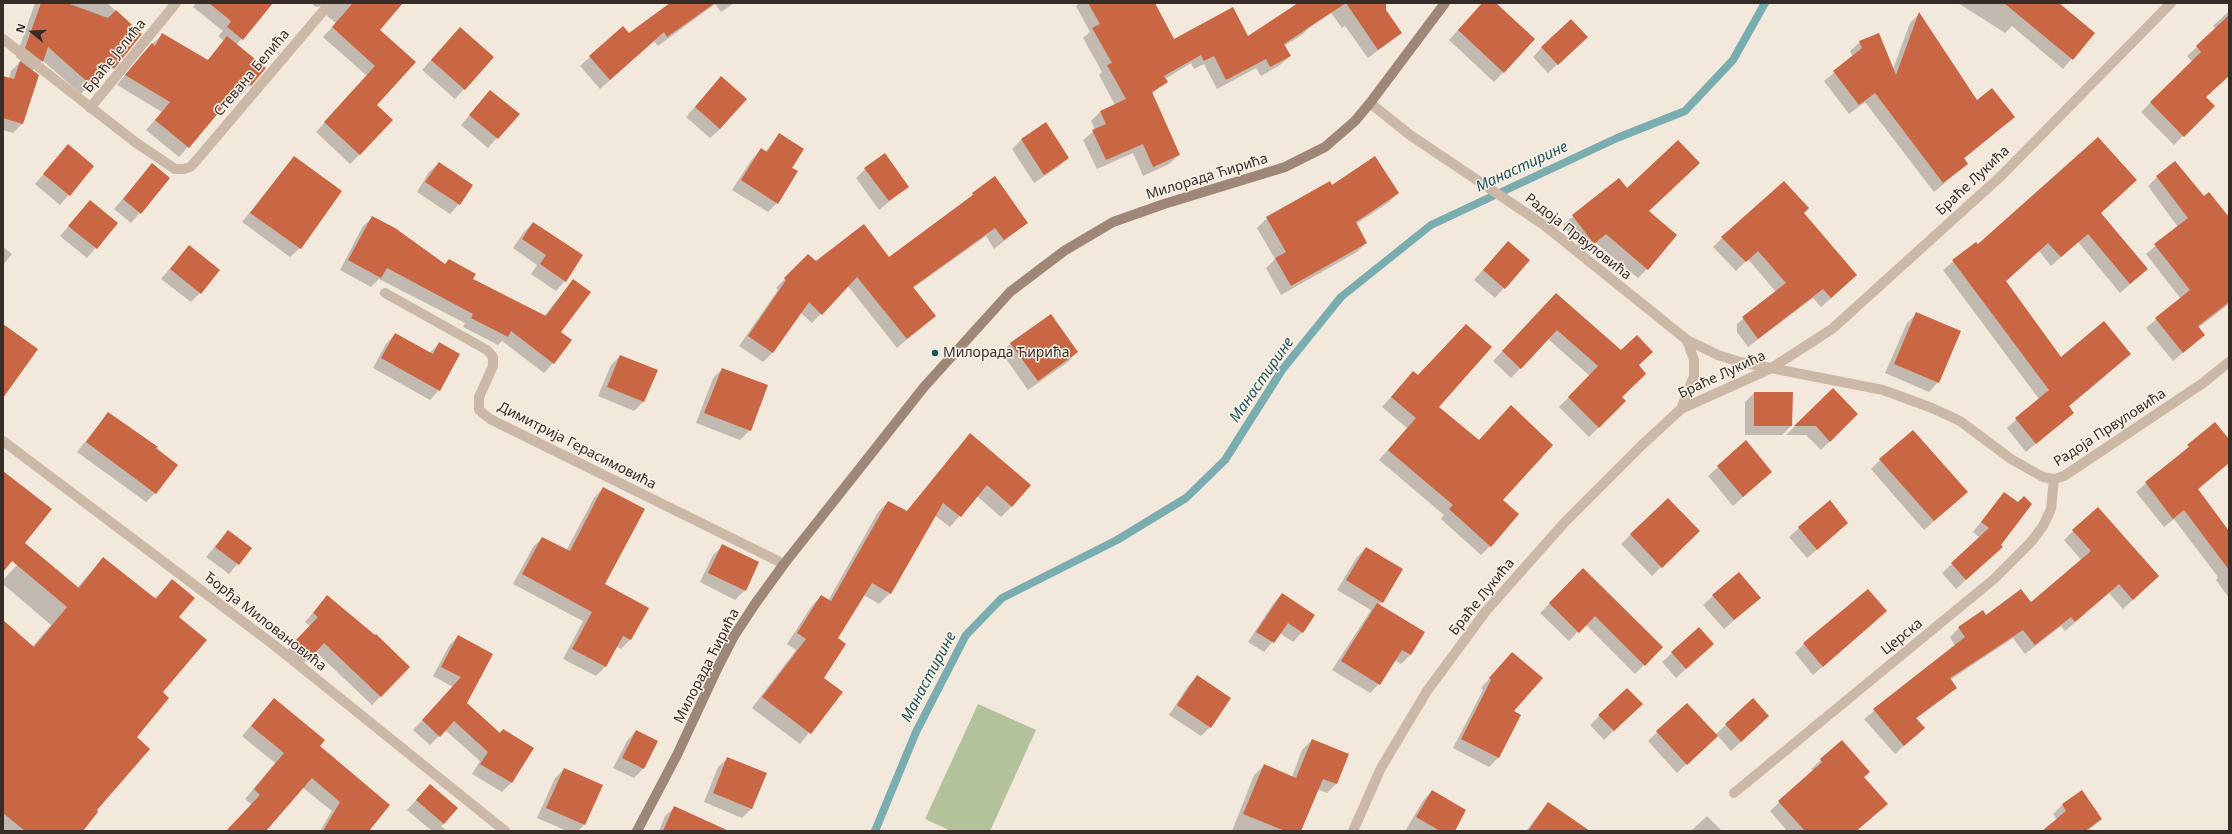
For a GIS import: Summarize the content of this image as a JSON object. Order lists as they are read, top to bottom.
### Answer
{
  "streets": {
    "street": [
      "Браће Јелића",
      "Стевана Белића",
      "Милорада Ћирића",
      "Браће Лукића",
      "Радоја Првуловића",
      "Димитрија Герасимовића",
      "Ђорђа Миловановића",
      "Церска"
    ]
  },
  "crossings": [
    ["Браће Јелића", "Стевана Белића"],
    ["Милорада Ћирића", "Радоја Првуловића"],
    ["Милорада Ћирића", "Димитрија Герасимовића"],
    ["Браће Лукића", "Радоја Првуловића"],
    ["Радоја Првуловића", "Церска"]
  ],
  "water": ["Манастирине"],
  "places": ["Милорада Ћирића"],
  "north": "left"
}
